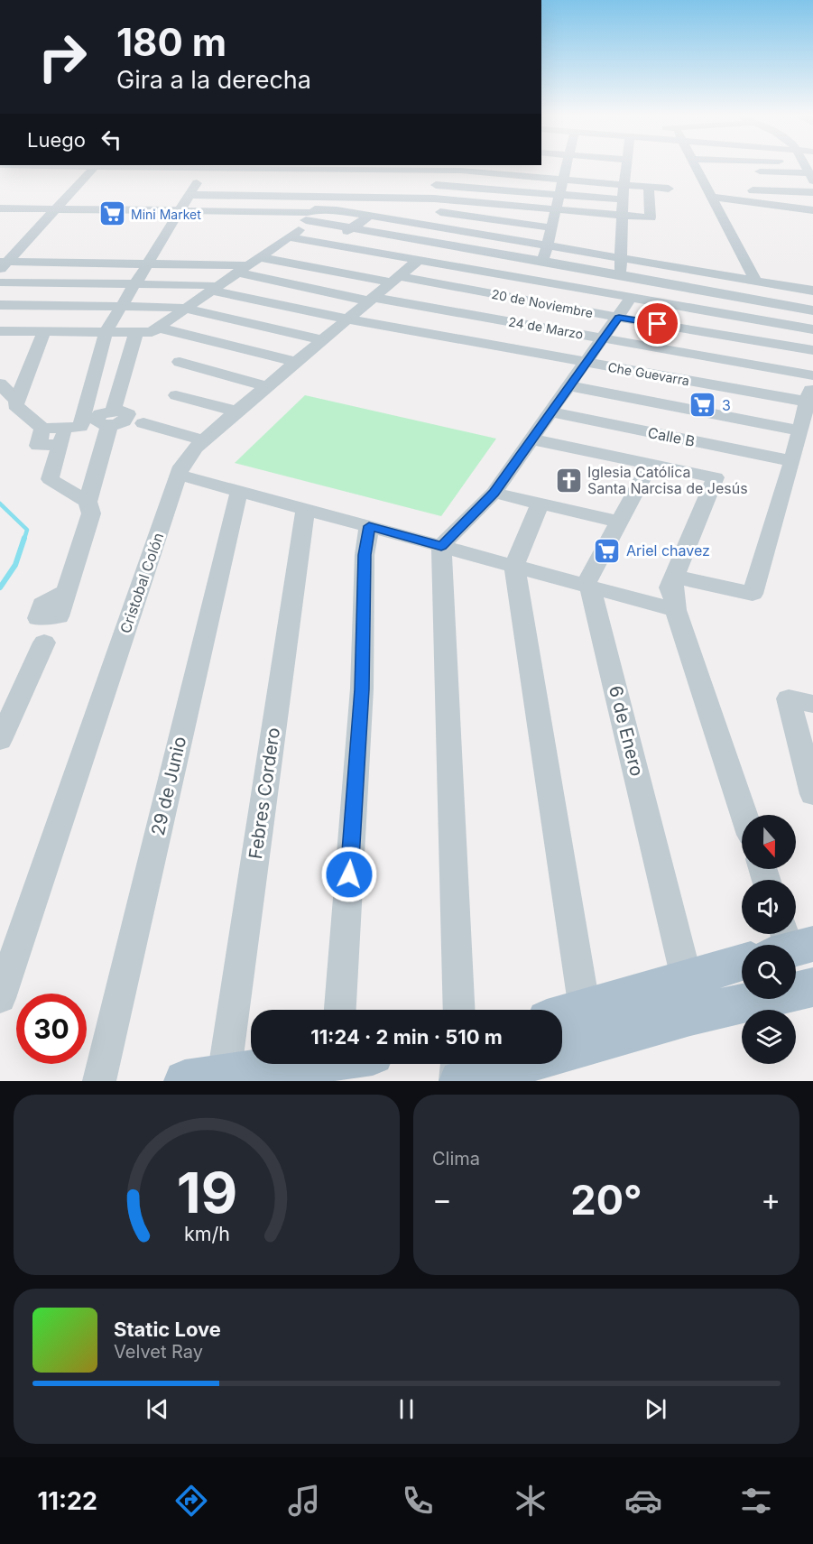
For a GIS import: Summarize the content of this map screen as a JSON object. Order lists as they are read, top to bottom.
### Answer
{
  "streets": {
    "street": [
      "20 de Noviembre",
      "24 de Marzo",
      "Che Guevarra",
      "Calle B",
      "Cristobal Colón",
      "6 de Enero",
      "29 de Junio",
      "Febres Cordero"
    ]
  },
  "crossings": [
    ["20 de Noviembre", "24 de Marzo"],
    ["20 de Noviembre", "Cristobal Colón"],
    ["24 de Marzo", "Cristobal Colón"],
    ["Che Guevarra", "Cristobal Colón"]
  ],
  "places": {
    "supermarket": ["Mini Market", "3", "Ariel chavez"],
    "church": ["Iglesia Católica Santa Narcisa de Jesús"]
  },
  "north": "bottom",
  "page": {
    "turn": ["180 m", "Gira a la derecha"],
    "then": "Luego",
    "limit": "30",
    "trip": "11:24 · 2 min · 510 m",
    "tile": "Clima",
    "heat": ["−", "20°", "+"],
    "song": ["Static Love", "Velvet Ray"],
    "tabs": "11:22",
    "gauge": ["19", "km/h"]
  }
}
